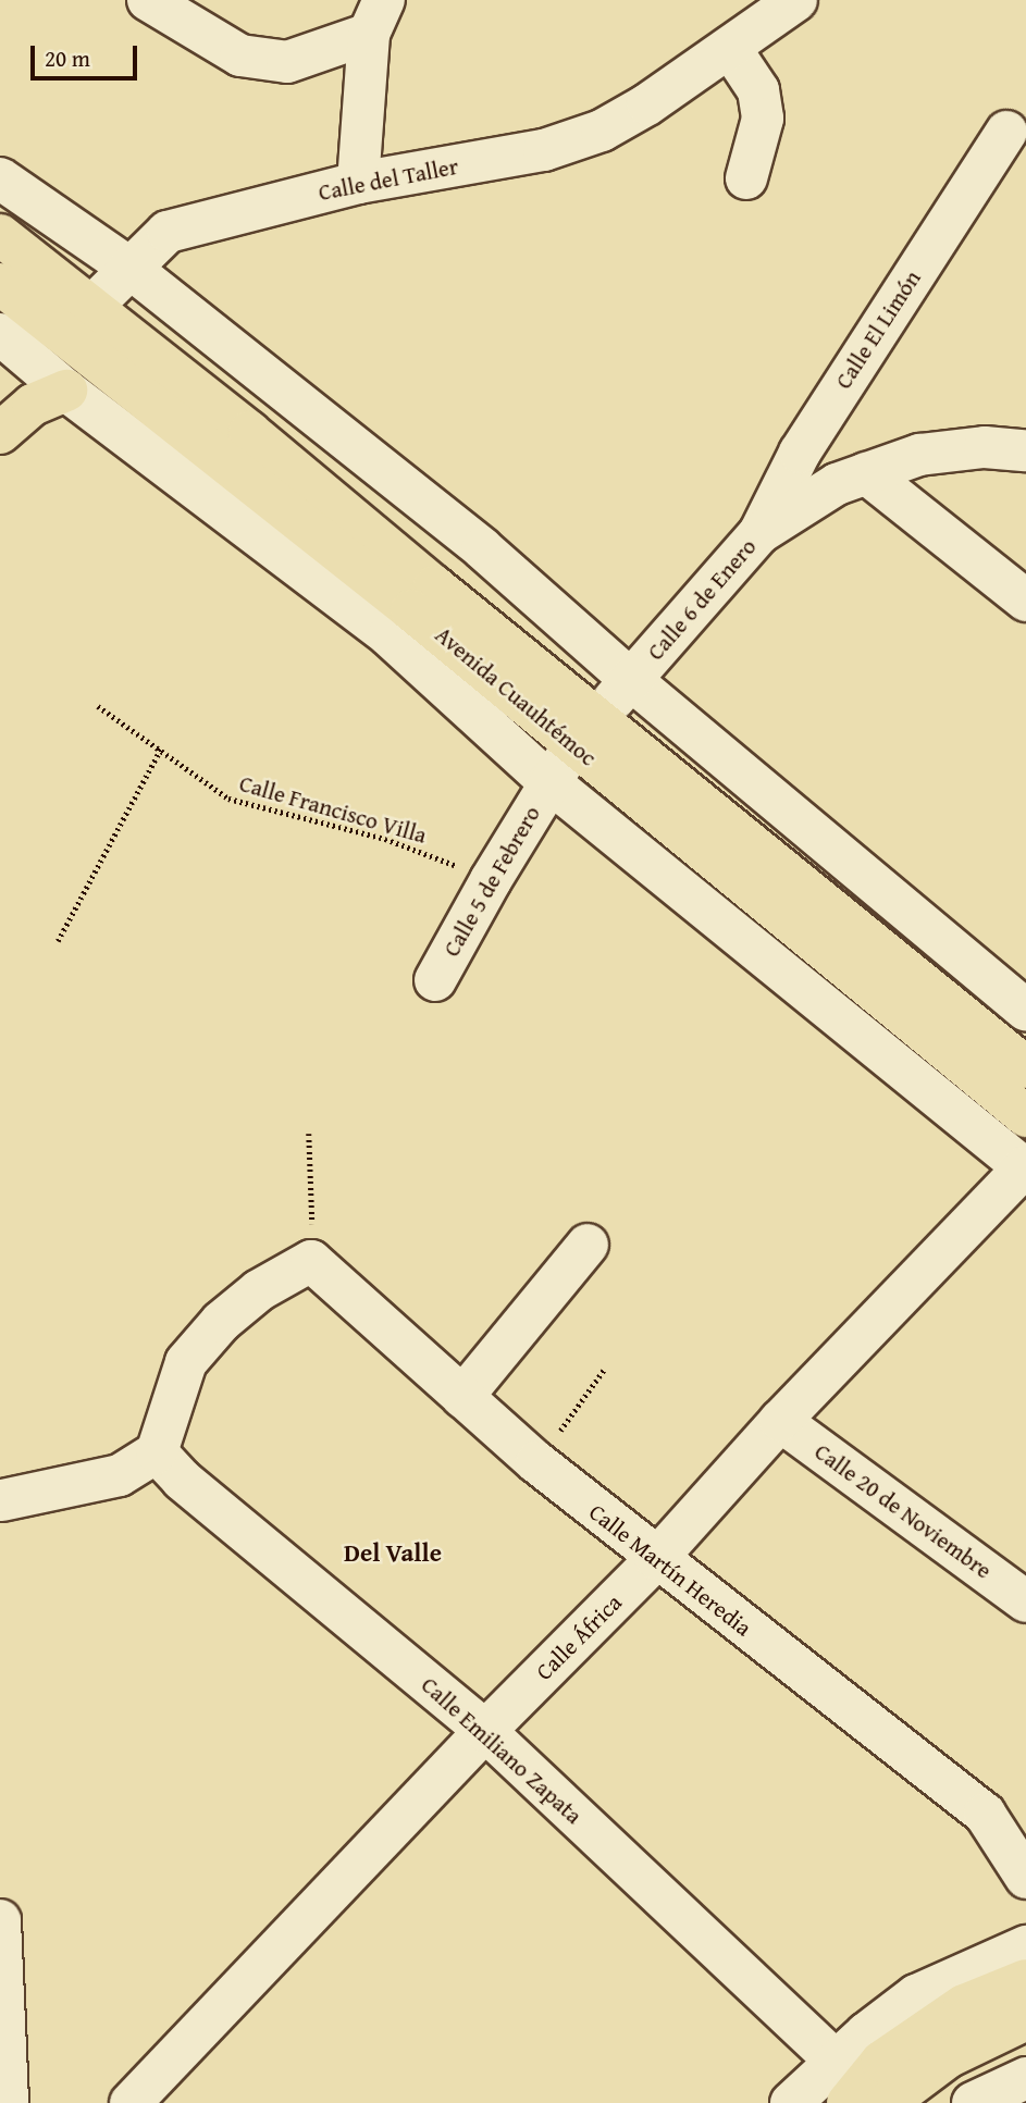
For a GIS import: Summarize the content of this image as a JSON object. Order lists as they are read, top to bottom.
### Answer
{
  "streets": {
    "main road": ["Avenida Cuauhtémoc"],
    "street": [
      "Calle del Taller",
      "Calle El Limón",
      "Calle 6 de Enero",
      "Calle 5 de Febrero",
      "Calle 20 de Noviembre",
      "Calle Martín Heredia",
      "Calle África",
      "Calle Emiliano Zapata"
    ],
    "path": ["Calle Francisco Villa"]
  },
  "crossings": [
    ["Calle del Taller", "Avenida Cuauhtémoc"],
    ["Calle El Limón", "Calle 6 de Enero"],
    ["Calle 6 de Enero", "Avenida Cuauhtémoc"],
    ["Calle 6 de Enero", "Calle 5 de Febrero"],
    ["Calle Francisco Villa", "Calle 5 de Febrero"],
    ["Calle 20 de Noviembre", "Calle África"],
    ["Calle Martín Heredia", "Calle África"],
    ["Calle África", "Calle Emiliano Zapata"]
  ],
  "districts": ["Del Valle"],
  "scale_bar": "20 m"
}
